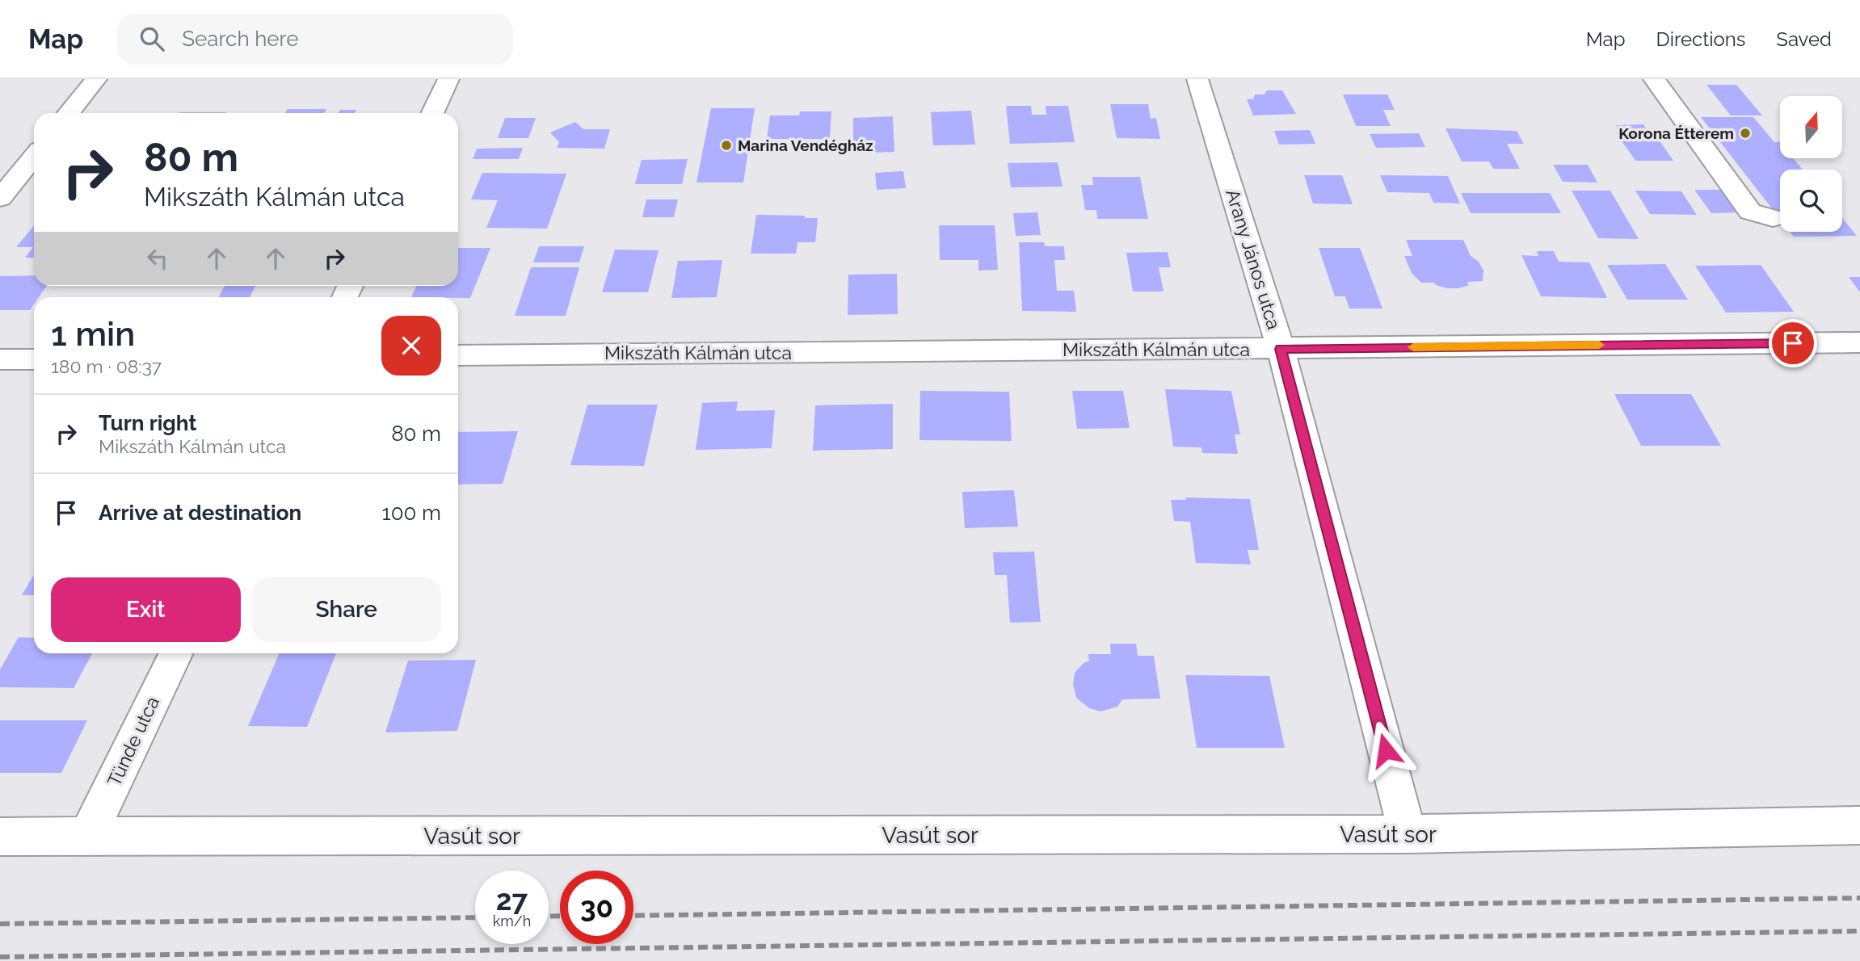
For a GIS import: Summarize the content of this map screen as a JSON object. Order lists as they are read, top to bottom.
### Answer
{
  "streets": {
    "street": [
      "Arany János utca",
      "Mikszáth Kálmán utca",
      "Tünde utca",
      "Vasút sor"
    ]
  },
  "crossings": [
    ["Arany János utca", "Mikszáth Kálmán utca"],
    ["Arany János utca", "Vasút sor"],
    ["Tünde utca", "Vasút sor"]
  ],
  "places": ["Korona Étterem", "Marina Vendégház"],
  "north": "top",
  "page": {
    "header": "Map",
    "search": "Search here",
    "nav": ["Map", "Directions", "Saved"],
    "turn": ["80 m", "Mikszáth Kálmán utca"],
    "heading": ["1 min", "180 m · 08:37"],
    "list": [
      {
        "name": "Turn right",
        "note": "Mikszáth Kálmán utca",
        "value": "80 m"
      },
      {
        "name": "Arrive at destination",
        "value": "100 m"
      }
    ],
    "buttons": ["Exit", "Share"],
    "speed": "27 km/h",
    "limit": "30"
  }
}
